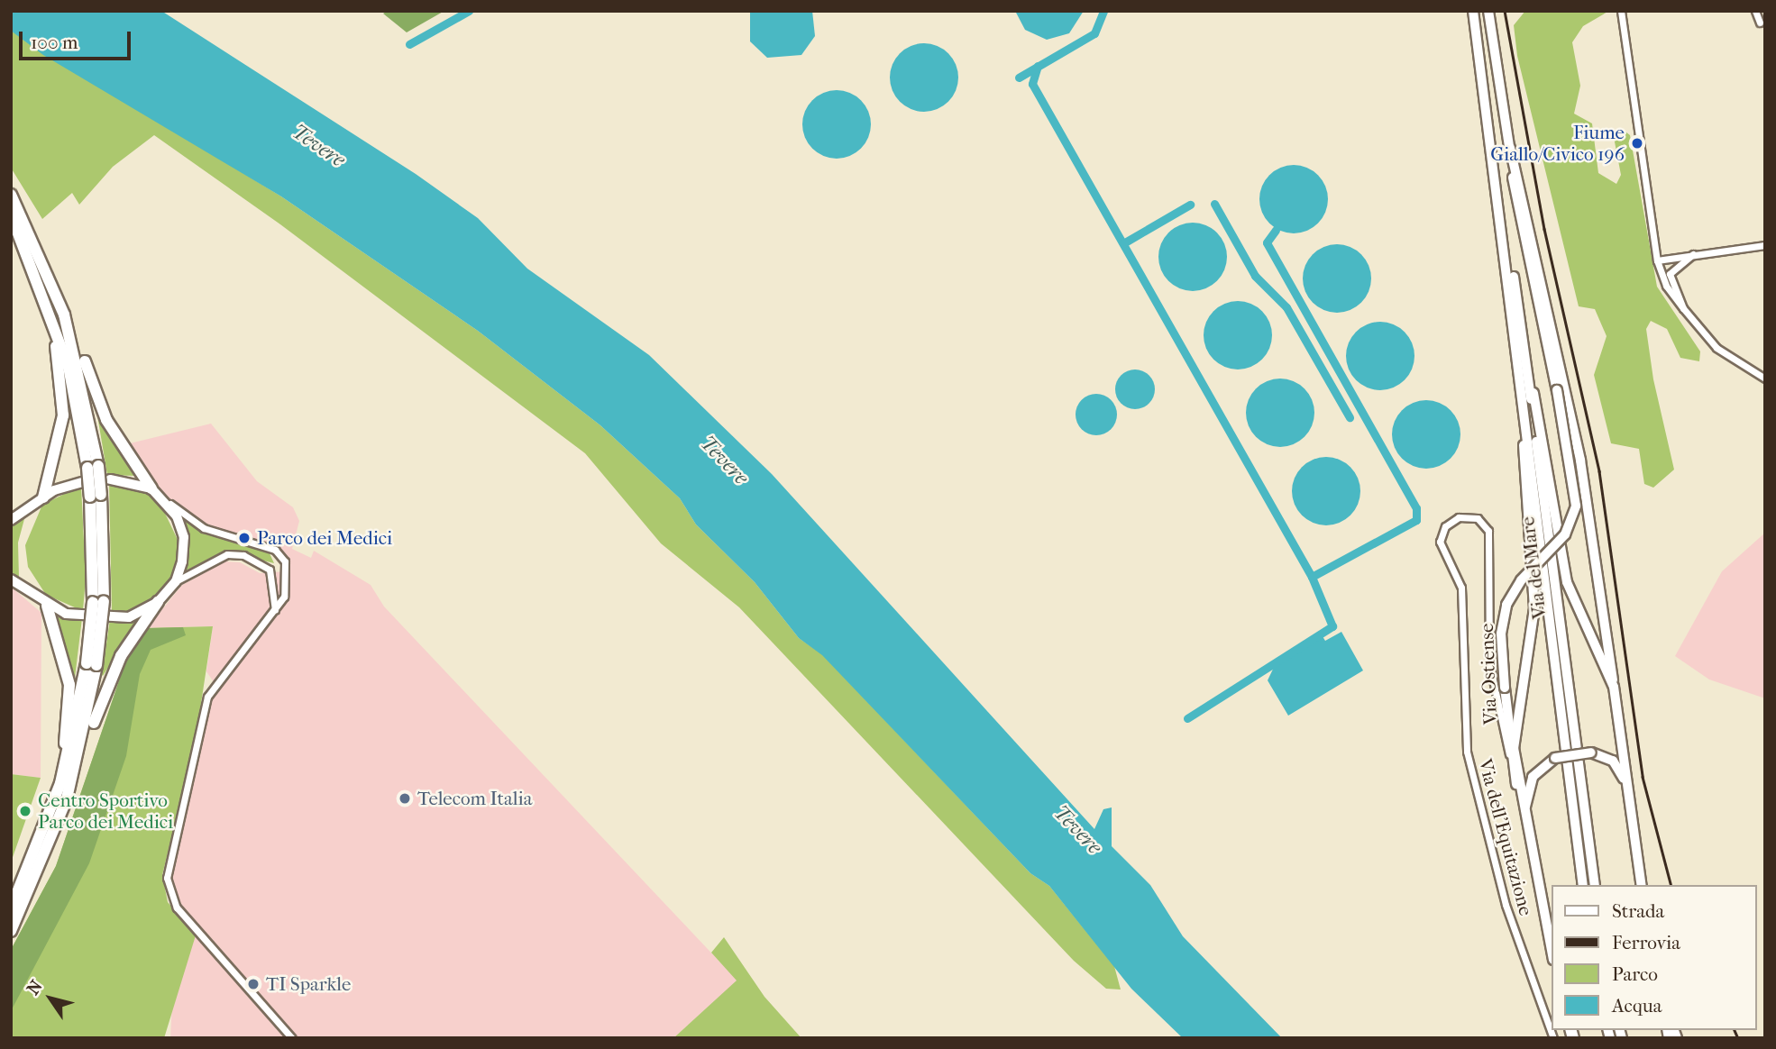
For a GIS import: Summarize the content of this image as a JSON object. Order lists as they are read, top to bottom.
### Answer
{
  "streets": {
    "main road": ["Via del Mare", "Via Ostiense"],
    "street": ["Via dell'Equitazione"]
  },
  "crossings": [
    ["Via Ostiense", "Via dell'Equitazione"]
  ],
  "water": ["Tevere"],
  "places": [
    "Fiume Giallo/Civico 196",
    "Parco dei Medici",
    "Telecom Italia",
    "Centro Sportivo Parco dei Medici",
    "TI Sparkle"
  ],
  "legend": [
    "Strada",
    "Ferrovia",
    "Parco",
    "Acqua"
  ],
  "scale_bar": "100 m",
  "north": "top left"
}
